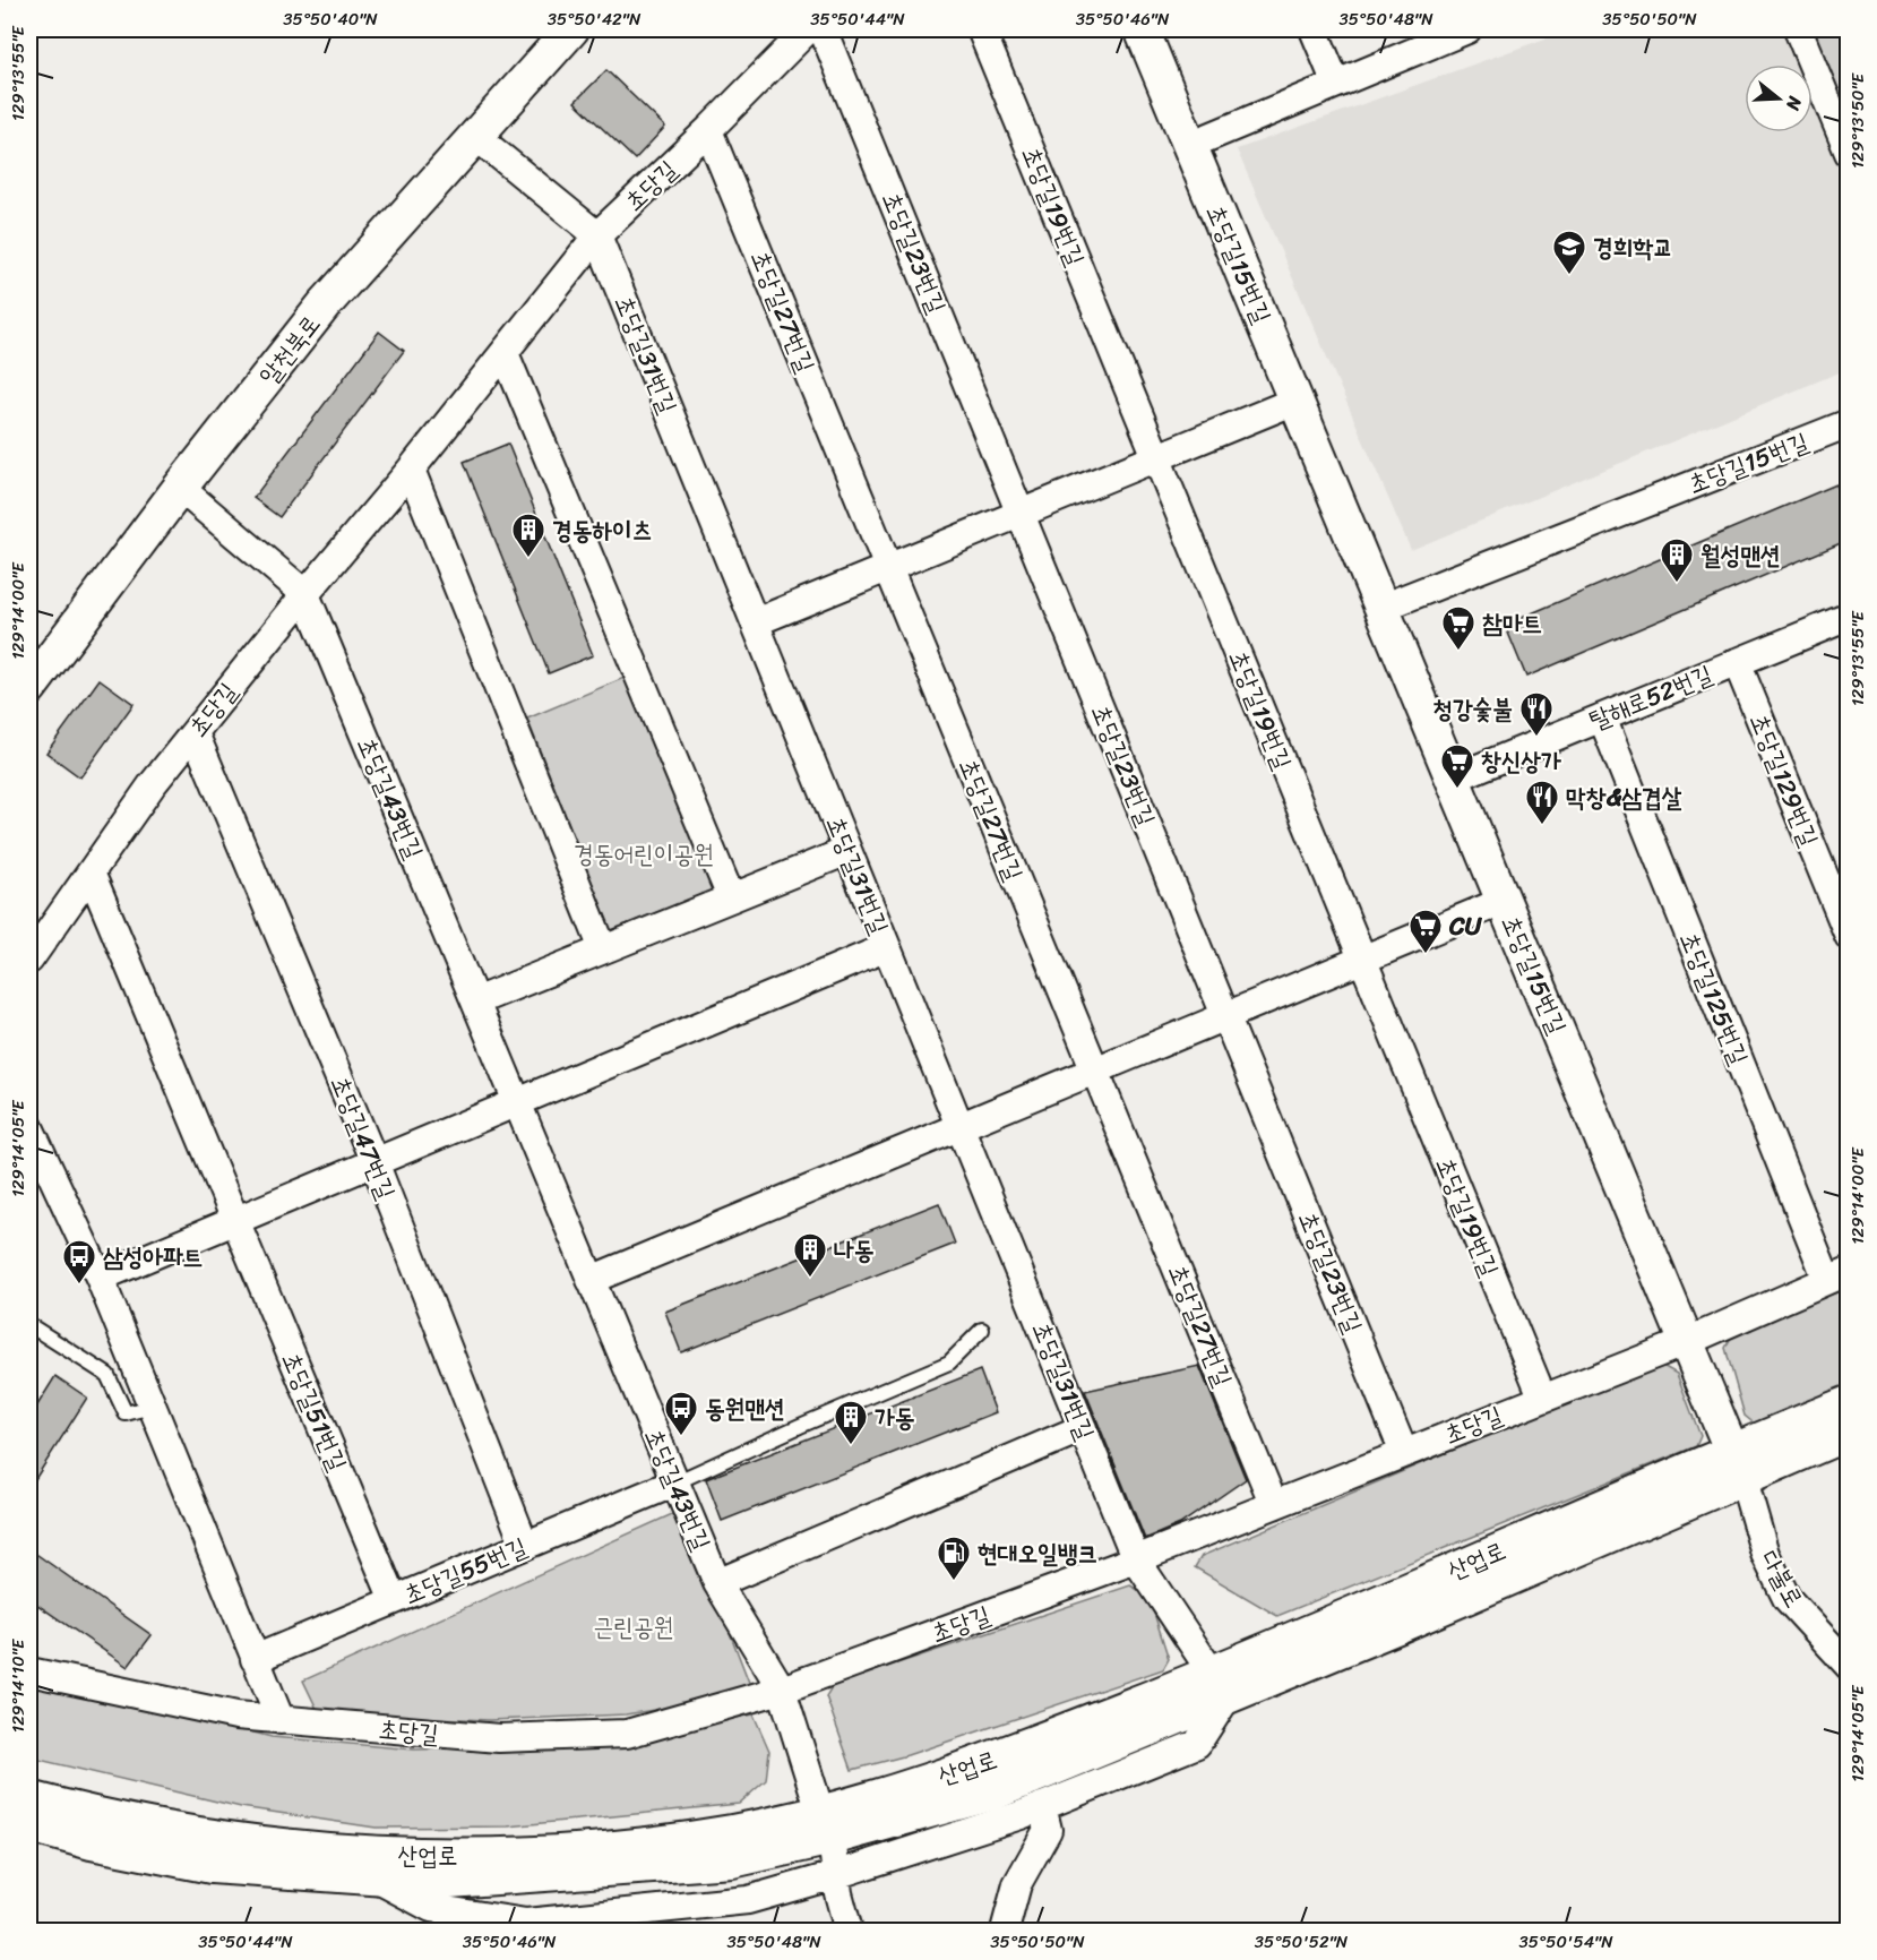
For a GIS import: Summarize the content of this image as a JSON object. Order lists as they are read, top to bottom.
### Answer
{
  "streets": {
    "street": [
      "초당길",
      "초당길19번길",
      "초당길23번길",
      "초당길15번길",
      "초당길27번길",
      "알천북로",
      "초당길31번길",
      "탈해로52번길",
      "초당길129번길",
      "초당길43번길",
      "초당길125번길",
      "초당길47번길",
      "초당길51번길",
      "산업로",
      "초당길55번길",
      "다불로"
    ]
  },
  "crossings": [
    ["초당길", "초당길19번길"],
    ["초당길", "초당길23번길"],
    ["초당길", "초당길15번길"],
    ["초당길", "초당길27번길"],
    ["초당길", "초당길31번길"],
    ["초당길", "초당길43번길"],
    ["초당길", "초당길125번길"],
    ["초당길", "초당길47번길"],
    ["초당길", "초당길51번길"],
    ["초당길15번길", "탈해로52번길"],
    ["초당길15번길", "산업로"],
    ["초당길15번길", "다불로"],
    ["초당길31번길", "산업로"],
    ["탈해로52번길", "초당길129번길"],
    ["탈해로52번길", "초당길125번길"],
    ["초당길43번길", "산업로"],
    ["초당길43번길", "초당길55번길"],
    ["초당길47번길", "초당길55번길"],
    ["초당길51번길", "초당길55번길"],
    ["산업로", "다불로"]
  ],
  "parks": ["경동어린이공원", "근린공원"],
  "places": {
    "school or university": ["경희학교"],
    "building": [
      "경동하이츠",
      "월성맨션",
      "나동",
      "가동"
    ],
    "supermarket": ["참마트", "창신상가", "CU"],
    "restaurant": ["청강숯불", "막창&삼겹살"],
    "bus stop": ["삼성아파트", "동원맨션"],
    "fuel station": ["현대오일뱅크"]
  },
  "north": "right",
  "coordinates": [
    "35°50'40\"N",
    "35°50'42\"N",
    "35°50'44\"N",
    "35°50'46\"N",
    "35°50'48\"N",
    "35°50'50\"N",
    "129°13'55\"E",
    "129°13'50\"E",
    "129°14'00\"E",
    "129°14'05\"E",
    "129°14'10\"E",
    "35°50'52\"N",
    "35°50'54\"N"
  ]
}
